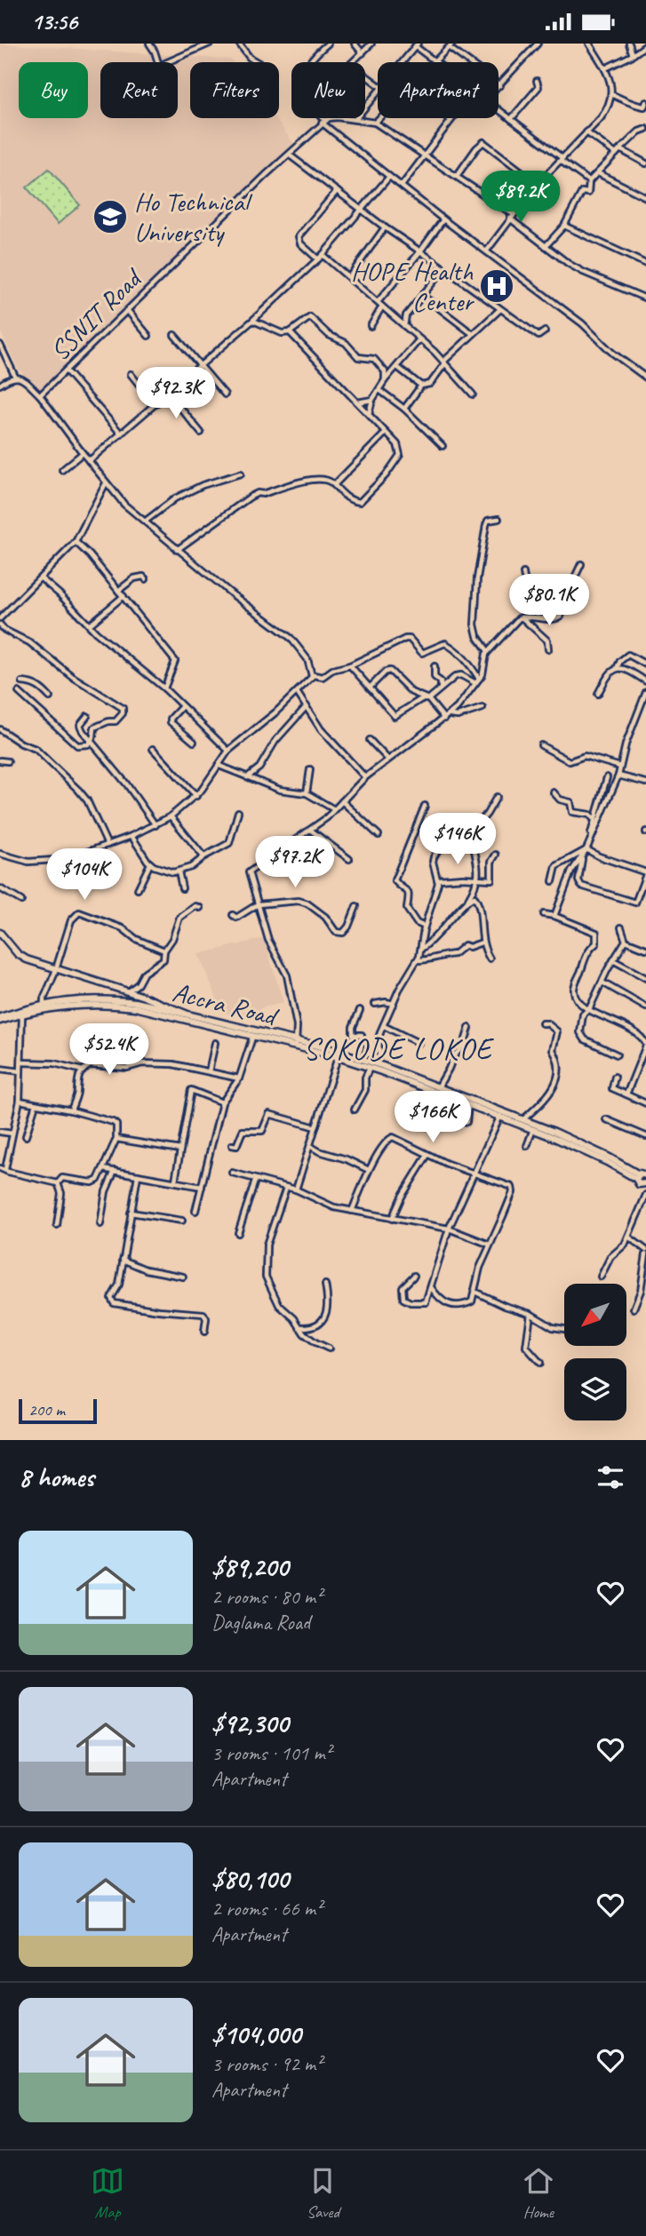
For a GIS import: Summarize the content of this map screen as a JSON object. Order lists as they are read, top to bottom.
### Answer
{
  "streets": {
    "main road": ["Accra Road"],
    "street": ["SSNIT Road"]
  },
  "districts": ["SOKODE LOKOE"],
  "places": {
    "school or university": ["Ho Technical University"],
    "hospital": ["HOPE Health Center"]
  },
  "scale_bar": "200 m",
  "north": "bottom left",
  "page": {
    "status": "13:56",
    "chip": [
      "Buy",
      "Rent",
      "Filters",
      "New",
      "Apartment"
    ],
    "price": [
      "$89.2K",
      "$92.3K",
      "$80.1K",
      "$146K",
      "$97.2K",
      "$104K",
      "$52.4K",
      "$166K"
    ],
    "scale": "200 m",
    "heading": "8 homes",
    "list": [
      {
        "name": "$89,200",
        "note": "2 rooms · 80 m² · Daglama Road"
      },
      {
        "name": "$92,300",
        "note": "3 rooms · 101 m² · Apartment"
      },
      {
        "name": "$80,100",
        "note": "2 rooms · 66 m² · Apartment"
      },
      {
        "name": "$104,000",
        "note": "3 rooms · 92 m² · Apartment"
      }
    ],
    "tabs": ["Map", "Saved", "Home"]
  }
}
